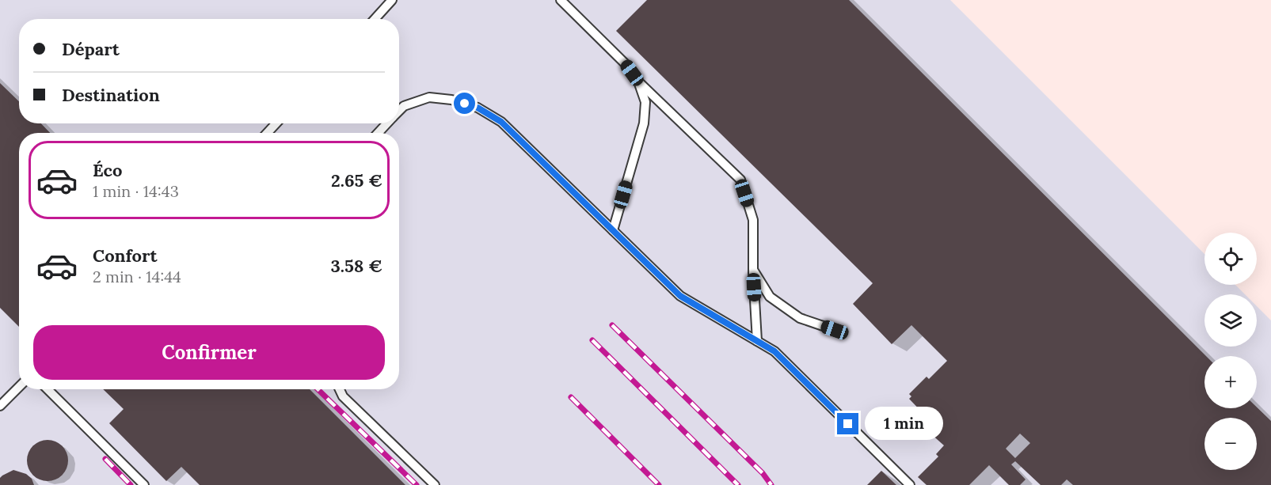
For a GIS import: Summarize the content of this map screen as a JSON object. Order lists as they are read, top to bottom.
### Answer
{
  "page": {
    "banner": ["Départ", "Destination"],
    "list": [
      {
        "name": "Éco",
        "note": "1 min · 14:43",
        "value": "2.65 €"
      },
      {
        "name": "Confort",
        "note": "2 min · 14:44",
        "value": "3.58 €"
      }
    ],
    "map_buttons": ["+", "−"],
    "buttons": "Confirmer",
    "bubble": "1 min"
  }
}
